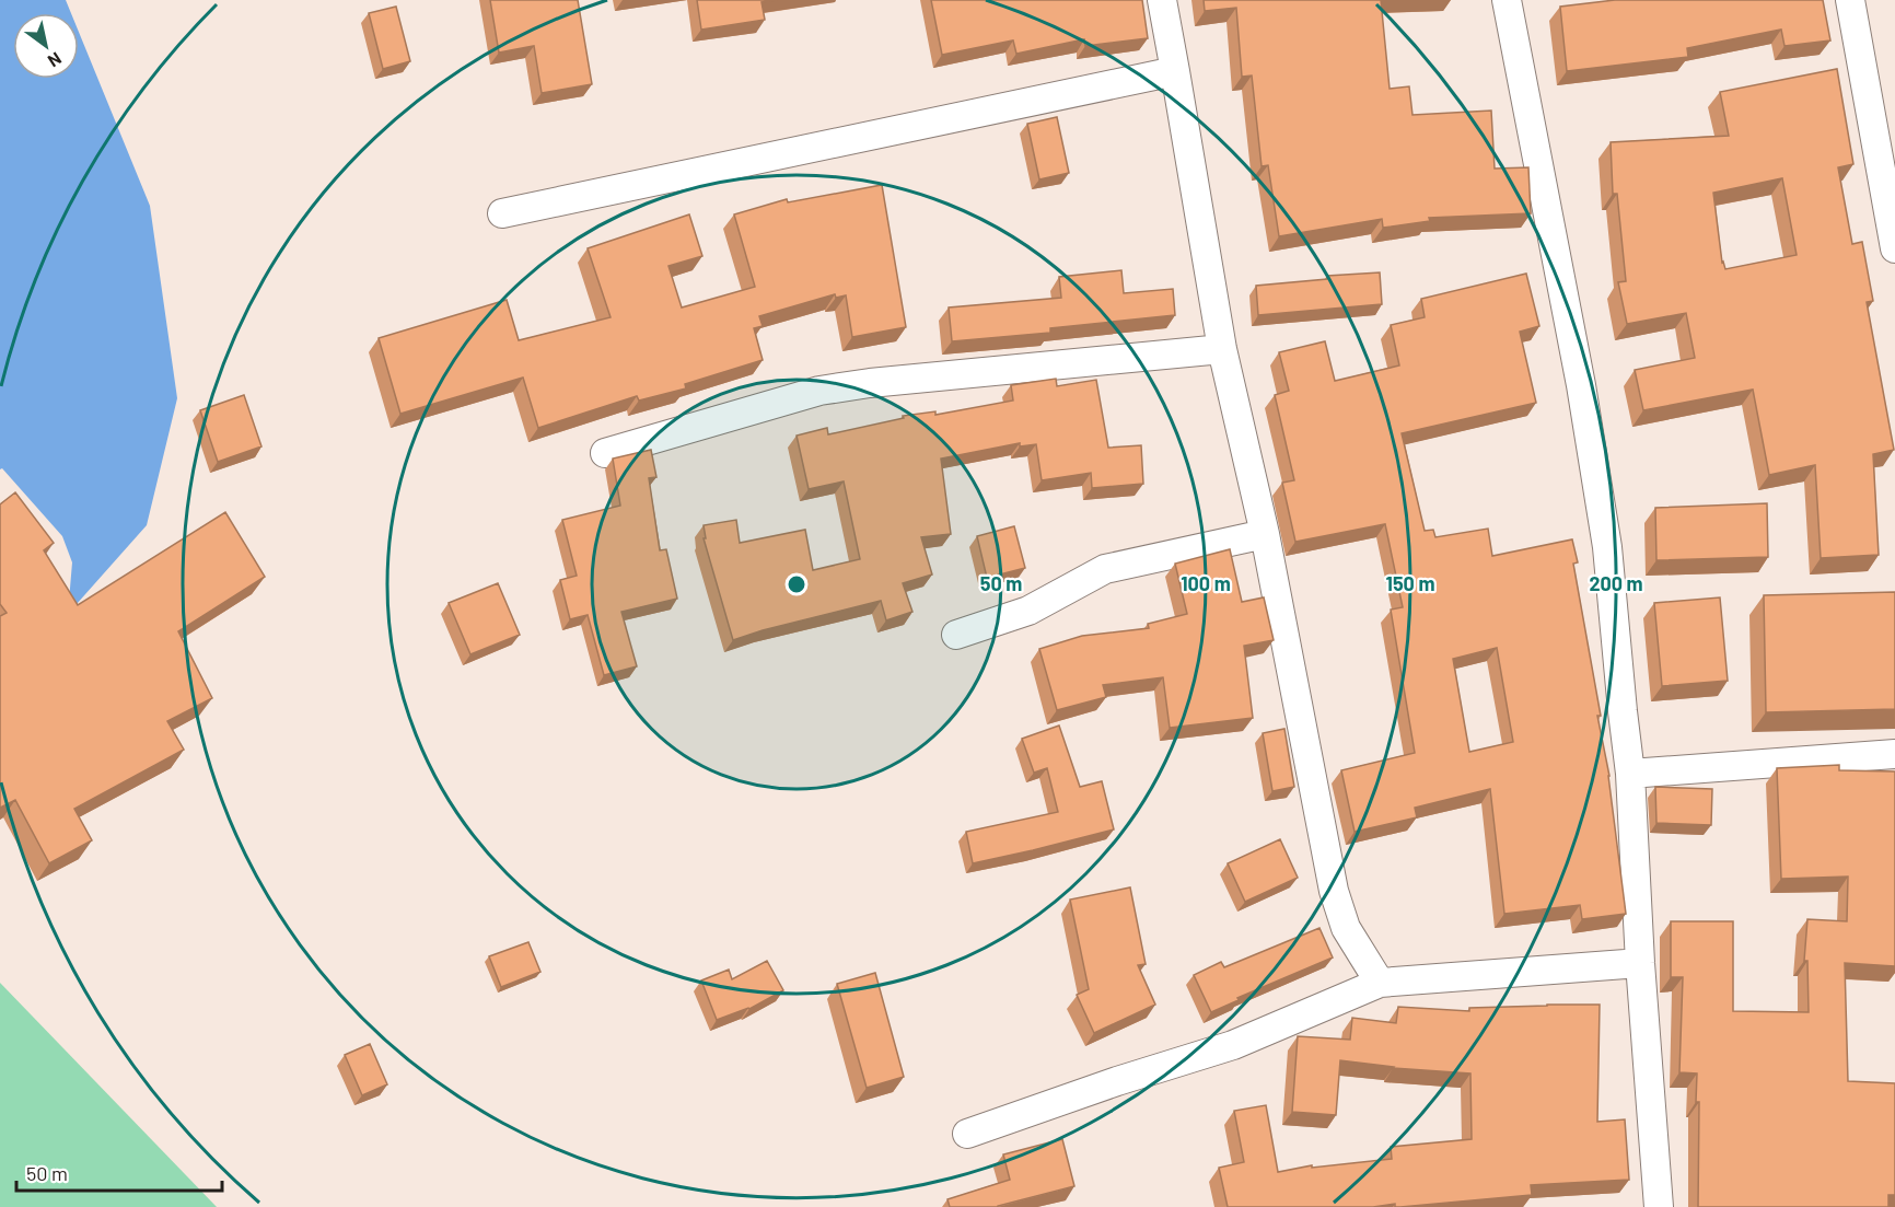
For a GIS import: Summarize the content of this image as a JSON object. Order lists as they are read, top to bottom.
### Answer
{
  "scale_bar": "50 m",
  "north": "bottom right",
  "rings": [
    "50 m",
    "100 m",
    "150 m",
    "200 m"
  ]
}
